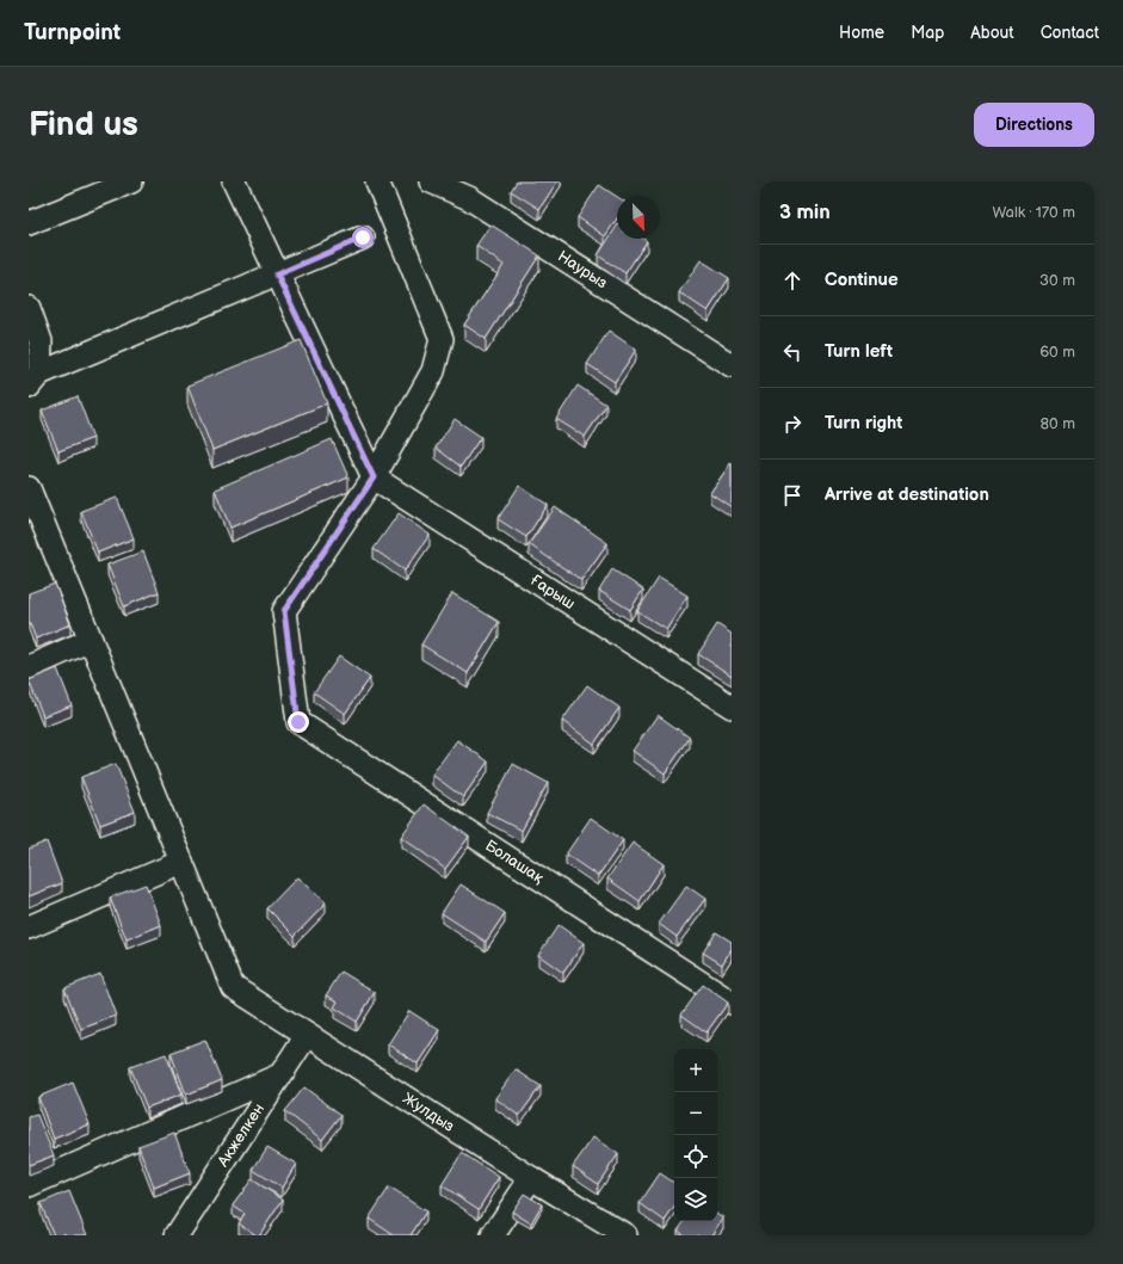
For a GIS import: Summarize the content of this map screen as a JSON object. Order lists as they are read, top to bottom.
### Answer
{
  "streets": {
    "street": [
      "Наурыз",
      "Ғарыш",
      "Болашақ",
      "Жулдыз",
      "Акжелкен"
    ]
  },
  "crossings": [
    ["Ғарыш", "Болашақ"],
    ["Жулдыз", "Акжелкен"]
  ],
  "north": "bottom right",
  "page": {
    "header": "Turnpoint",
    "nav": [
      "Home",
      "Map",
      "About",
      "Contact"
    ],
    "buttons": "Directions",
    "title": "Find us",
    "heading": ["3 min", "Walk · 170 m"],
    "list": [
      ["Continue", "30 m"],
      ["Turn left", "60 m"],
      ["Turn right", "80 m"],
      "Arrive at destination"
    ],
    "map_buttons": ["+", "−"]
  }
}
